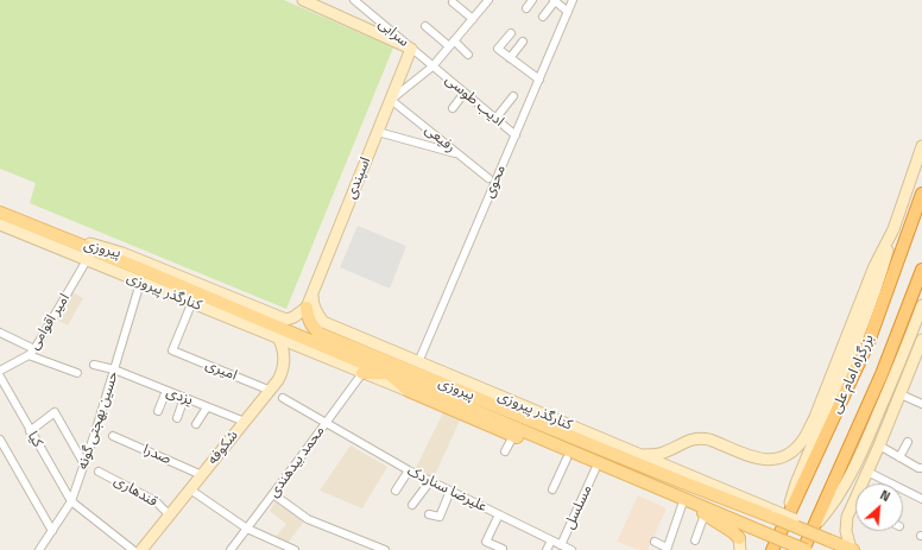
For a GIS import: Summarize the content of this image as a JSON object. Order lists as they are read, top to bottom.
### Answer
{
  "streets": {
    "highway": ["بزرگراه امام علی"],
    "main road": [
      "اسپندی",
      "پیروزی",
      "کنارگذر پیروزی",
      "شکوفه"
    ],
    "street": [
      "سرابی",
      "ادیب طوسی",
      "رفیعی",
      "محوی",
      "امیر اقوامی",
      "امیری",
      "یزدی",
      "حسین بهجتی گونه",
      "کیا",
      "صدرا",
      "محمد بیدهندی",
      "علیرضا سناردک",
      "قندهاری",
      "مسلسل"
    ]
  },
  "crossings": [
    ["سرابی", "ادیب طوسی"],
    ["سرابی", "اسپندی"],
    ["ادیب طوسی", "محوی"],
    ["رفیعی", "اسپندی"],
    ["اسپندی", "پیروزی"],
    ["اسپندی", "کنارگذر پیروزی"],
    ["محوی", "کنارگذر پیروزی"],
    ["پیروزی", "کنارگذر پیروزی"],
    ["پیروزی", "بزرگراه امام علی"],
    ["کنارگذر پیروزی", "امیر اقوامی"],
    ["کنارگذر پیروزی", "امیری"],
    ["کنارگذر پیروزی", "حسین بهجتی گونه"],
    ["کنارگذر پیروزی", "شکوفه"],
    ["کنارگذر پیروزی", "محمد بیدهندی"],
    ["امیری", "شکوفه"],
    ["یزدی", "حسین بهجتی گونه"],
    ["یزدی", "شکوفه"],
    ["حسین بهجتی گونه", "کیا"],
    ["شکوفه", "صدرا"],
    ["شکوفه", "قندهاری"],
    ["محمد بیدهندی", "علیرضا سناردک"],
    ["علیرضا سناردک", "مسلسل"]
  ],
  "north": "top right"
}
